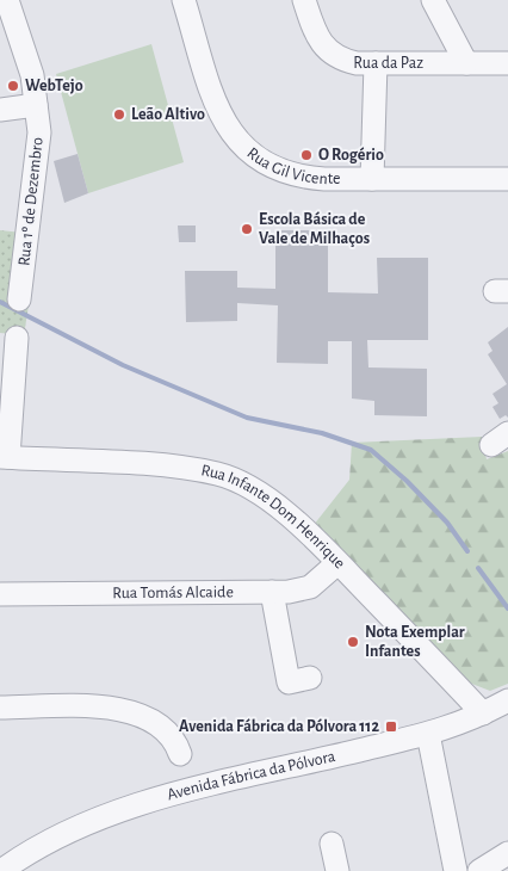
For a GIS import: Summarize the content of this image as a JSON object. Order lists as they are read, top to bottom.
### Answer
{
  "streets": {
    "street": [
      "Rua da Paz",
      "Rua Gil Vicente",
      "Rua 1º de Dezembro",
      "Rua Infante Dom Henrique",
      "Rua Tomás Alcaide",
      "Avenida Fábrica da Pólvora"
    ]
  },
  "crossings": [
    ["Rua Infante Dom Henrique", "Rua Tomás Alcaide"],
    ["Rua Infante Dom Henrique", "Avenida Fábrica da Pólvora"]
  ],
  "places": {
    "other": [
      "WebTejo",
      "Leão Altivo",
      "O Rogério",
      "Escola Básica de Vale de Milhaços",
      "Nota Exemplar Infantes"
    ],
    "transit": ["Avenida Fábrica da Pólvora 112"]
  }
}
